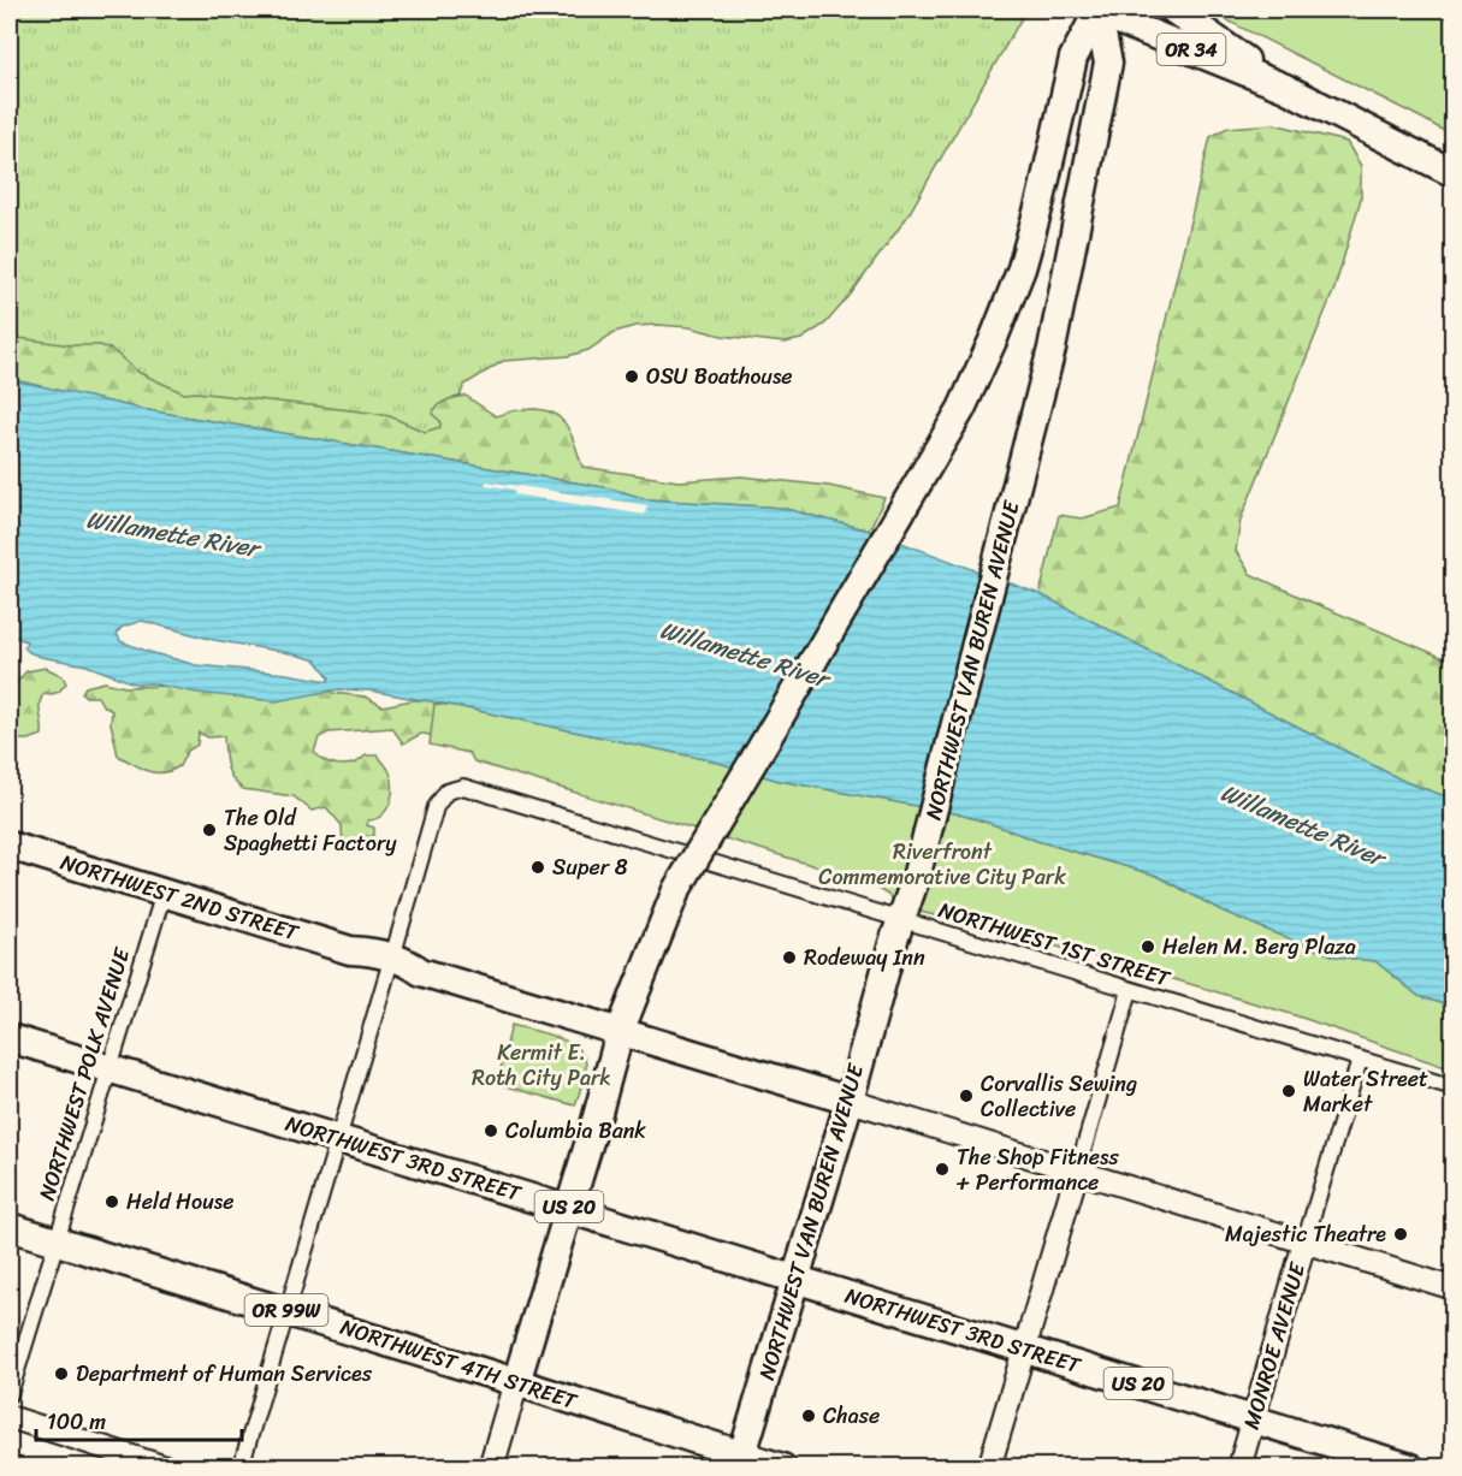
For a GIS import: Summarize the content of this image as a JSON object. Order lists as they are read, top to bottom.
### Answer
{
  "streets": {
    "highway": [
      "OR 34",
      "NORTHWEST VAN BUREN AVENUE",
      "NORTHWEST 2ND STREET",
      "NORTHWEST 3RD STREET",
      "US 20",
      "OR 99W",
      "NORTHWEST 4TH STREET"
    ],
    "street": ["NORTHWEST 1ST STREET", "NORTHWEST POLK AVENUE", "MONROE AVENUE"]
  },
  "crossings": [
    ["OR 34", "NORTHWEST VAN BUREN AVENUE"],
    ["OR 34", "US 20"],
    ["NORTHWEST VAN BUREN AVENUE", "NORTHWEST 2ND STREET"],
    ["NORTHWEST VAN BUREN AVENUE", "NORTHWEST 1ST STREET"],
    ["NORTHWEST VAN BUREN AVENUE", "NORTHWEST 3RD STREET"],
    ["NORTHWEST VAN BUREN AVENUE", "US 20"],
    ["NORTHWEST VAN BUREN AVENUE", "NORTHWEST 4TH STREET"],
    ["NORTHWEST 2ND STREET", "NORTHWEST 1ST STREET"],
    ["NORTHWEST 2ND STREET", "NORTHWEST POLK AVENUE"],
    ["NORTHWEST 2ND STREET", "US 20"],
    ["NORTHWEST 2ND STREET", "MONROE AVENUE"],
    ["NORTHWEST 1ST STREET", "MONROE AVENUE"],
    ["NORTHWEST POLK AVENUE", "NORTHWEST 3RD STREET"],
    ["NORTHWEST POLK AVENUE", "NORTHWEST 4TH STREET"],
    ["NORTHWEST 3RD STREET", "US 20"],
    ["NORTHWEST 3RD STREET", "MONROE AVENUE"],
    ["US 20", "MONROE AVENUE"],
    ["US 20", "NORTHWEST 4TH STREET"]
  ],
  "water": ["Willamette River"],
  "parks": ["Riverfront Commemorative City Park", "Kermit E. Roth City Park"],
  "places": [
    "OSU Boathouse",
    "The Old Spaghetti Factory",
    "Super 8",
    "Helen M. Berg Plaza",
    "Rodeway Inn",
    "Water Street Market",
    "Corvallis Sewing Collective",
    "Columbia Bank",
    "The Shop Fitness + Performance",
    "Held House",
    "Majestic Theatre",
    "Department of Human Services",
    "Chase"
  ],
  "scale_bar": "100 m"
}
